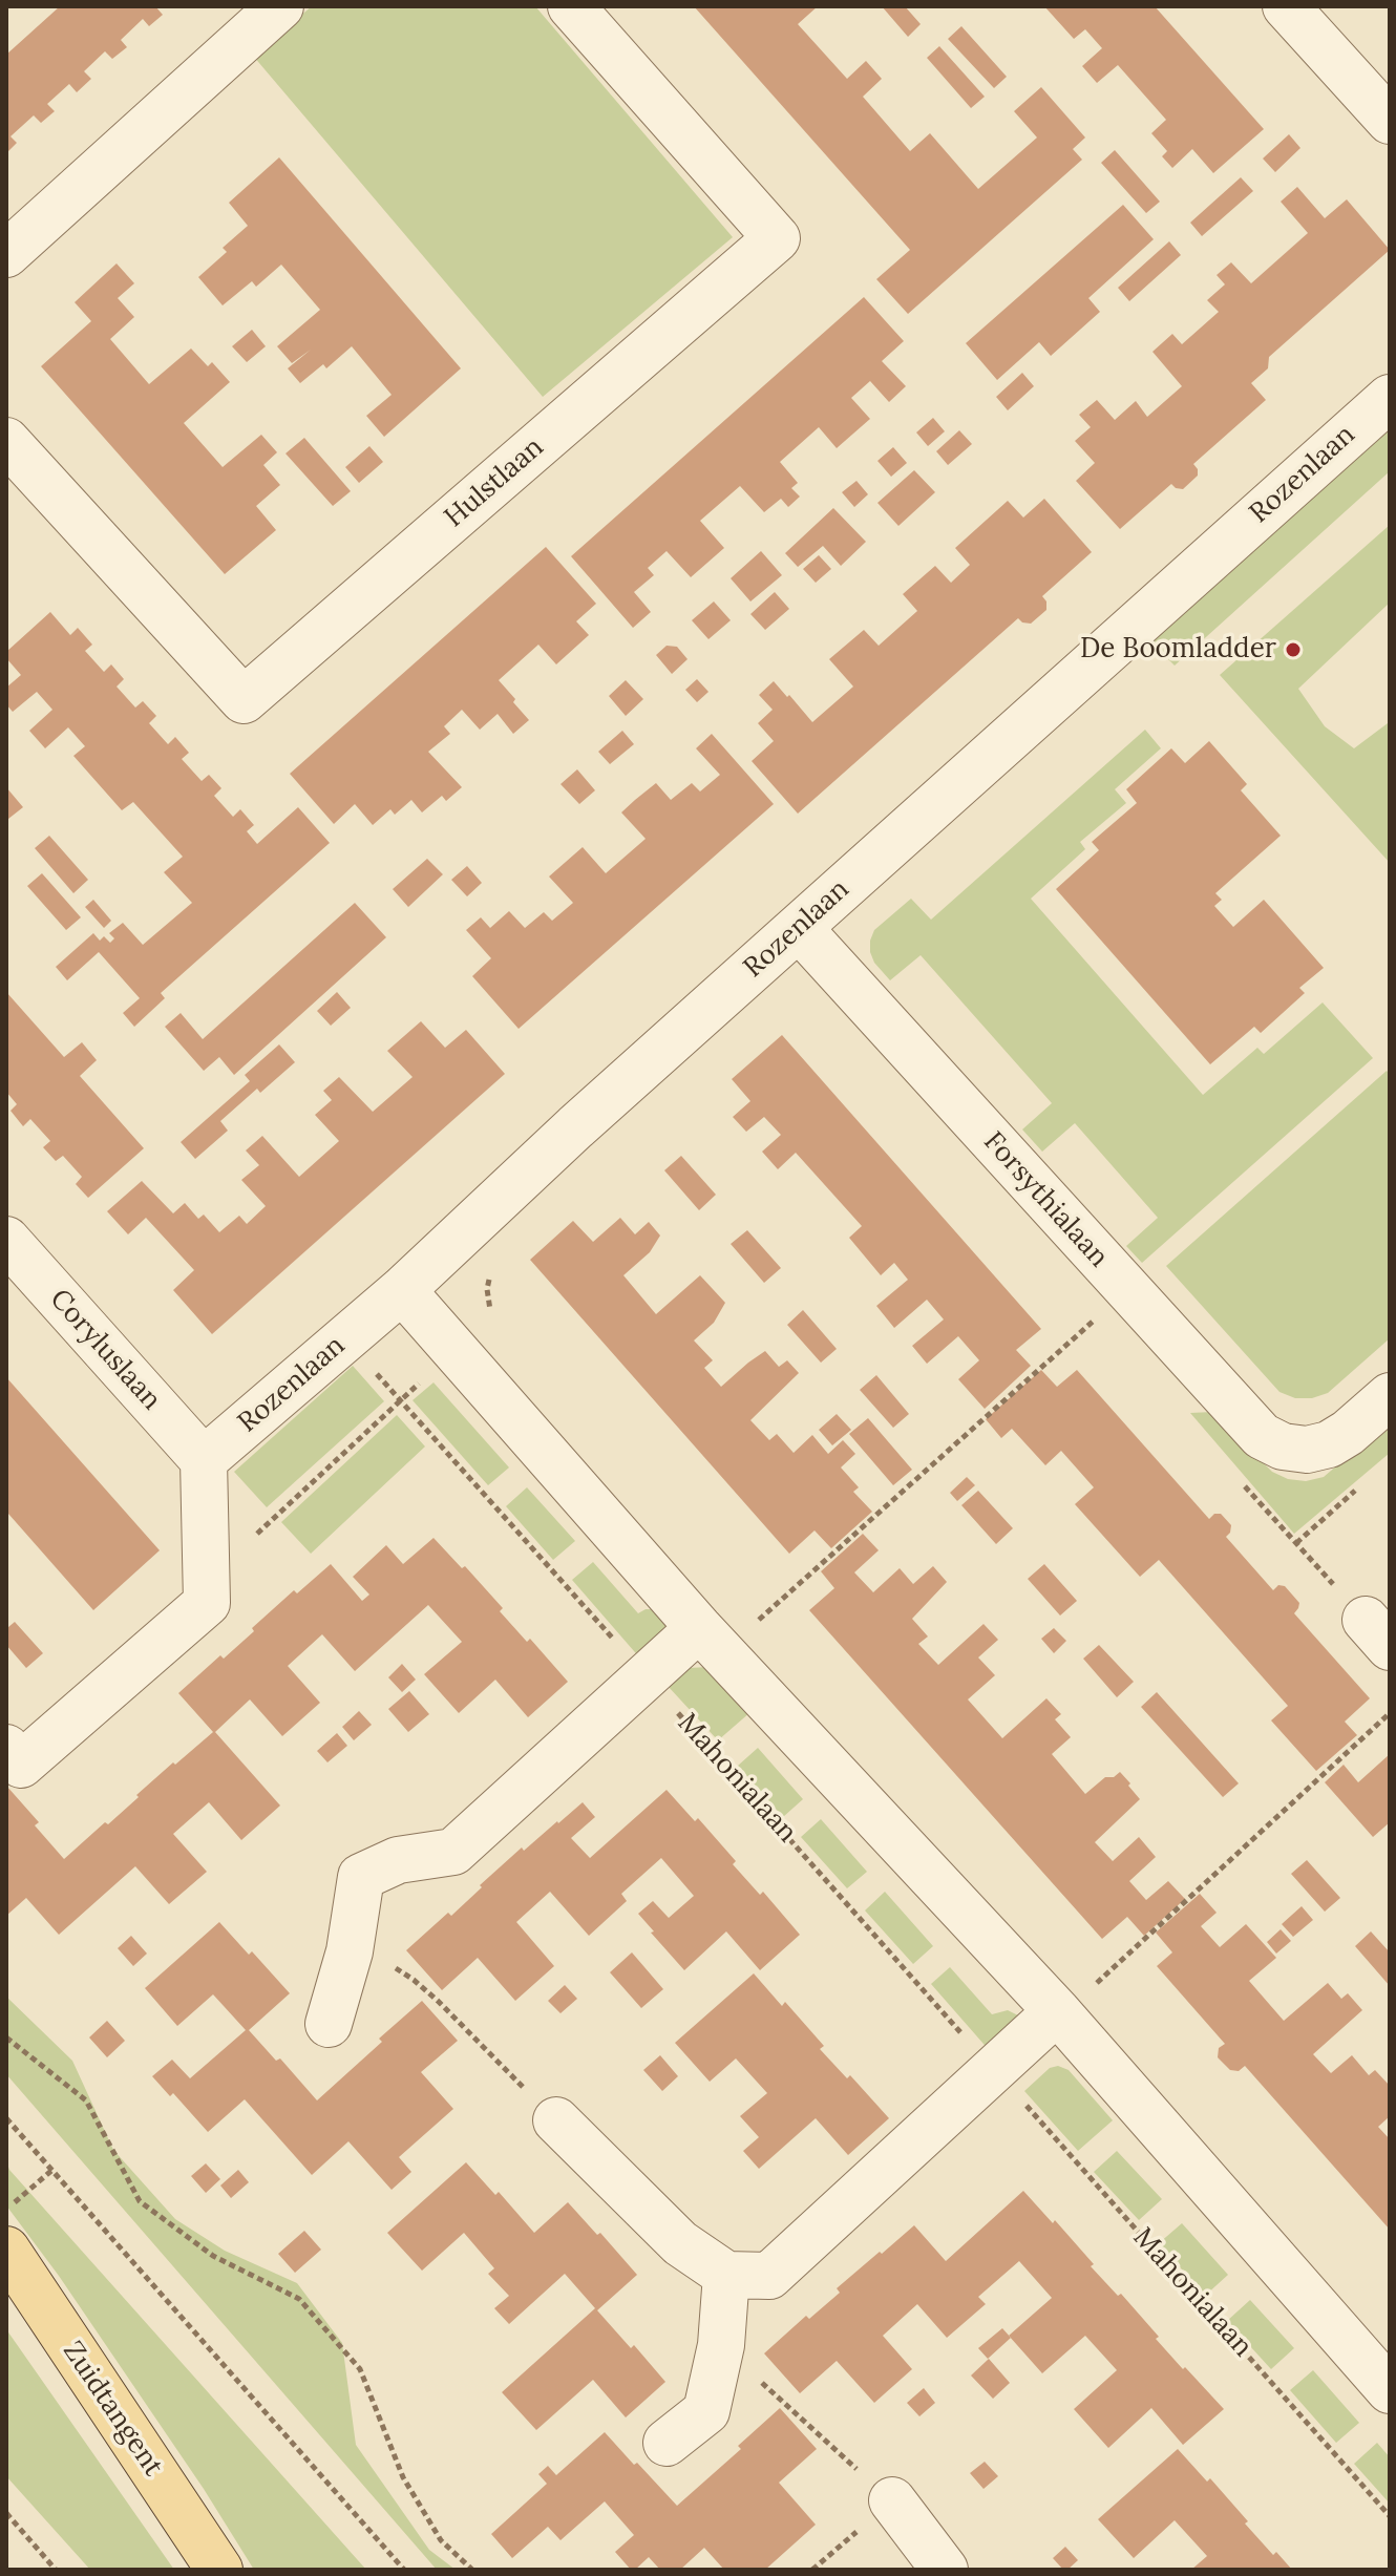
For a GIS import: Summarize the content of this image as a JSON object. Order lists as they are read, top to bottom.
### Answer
{
  "streets": {
    "main road": ["Zuidtangent"],
    "street": [
      "Rozenlaan",
      "Hulstlaan",
      "Forsythialaan",
      "Coryluslaan"
    ],
    "path": ["Mahonialaan"]
  },
  "crossings": [
    ["Rozenlaan", "Forsythialaan"],
    ["Rozenlaan", "Coryluslaan"],
    ["Rozenlaan", "Mahonialaan"]
  ],
  "places": ["De Boomladder"]
}
